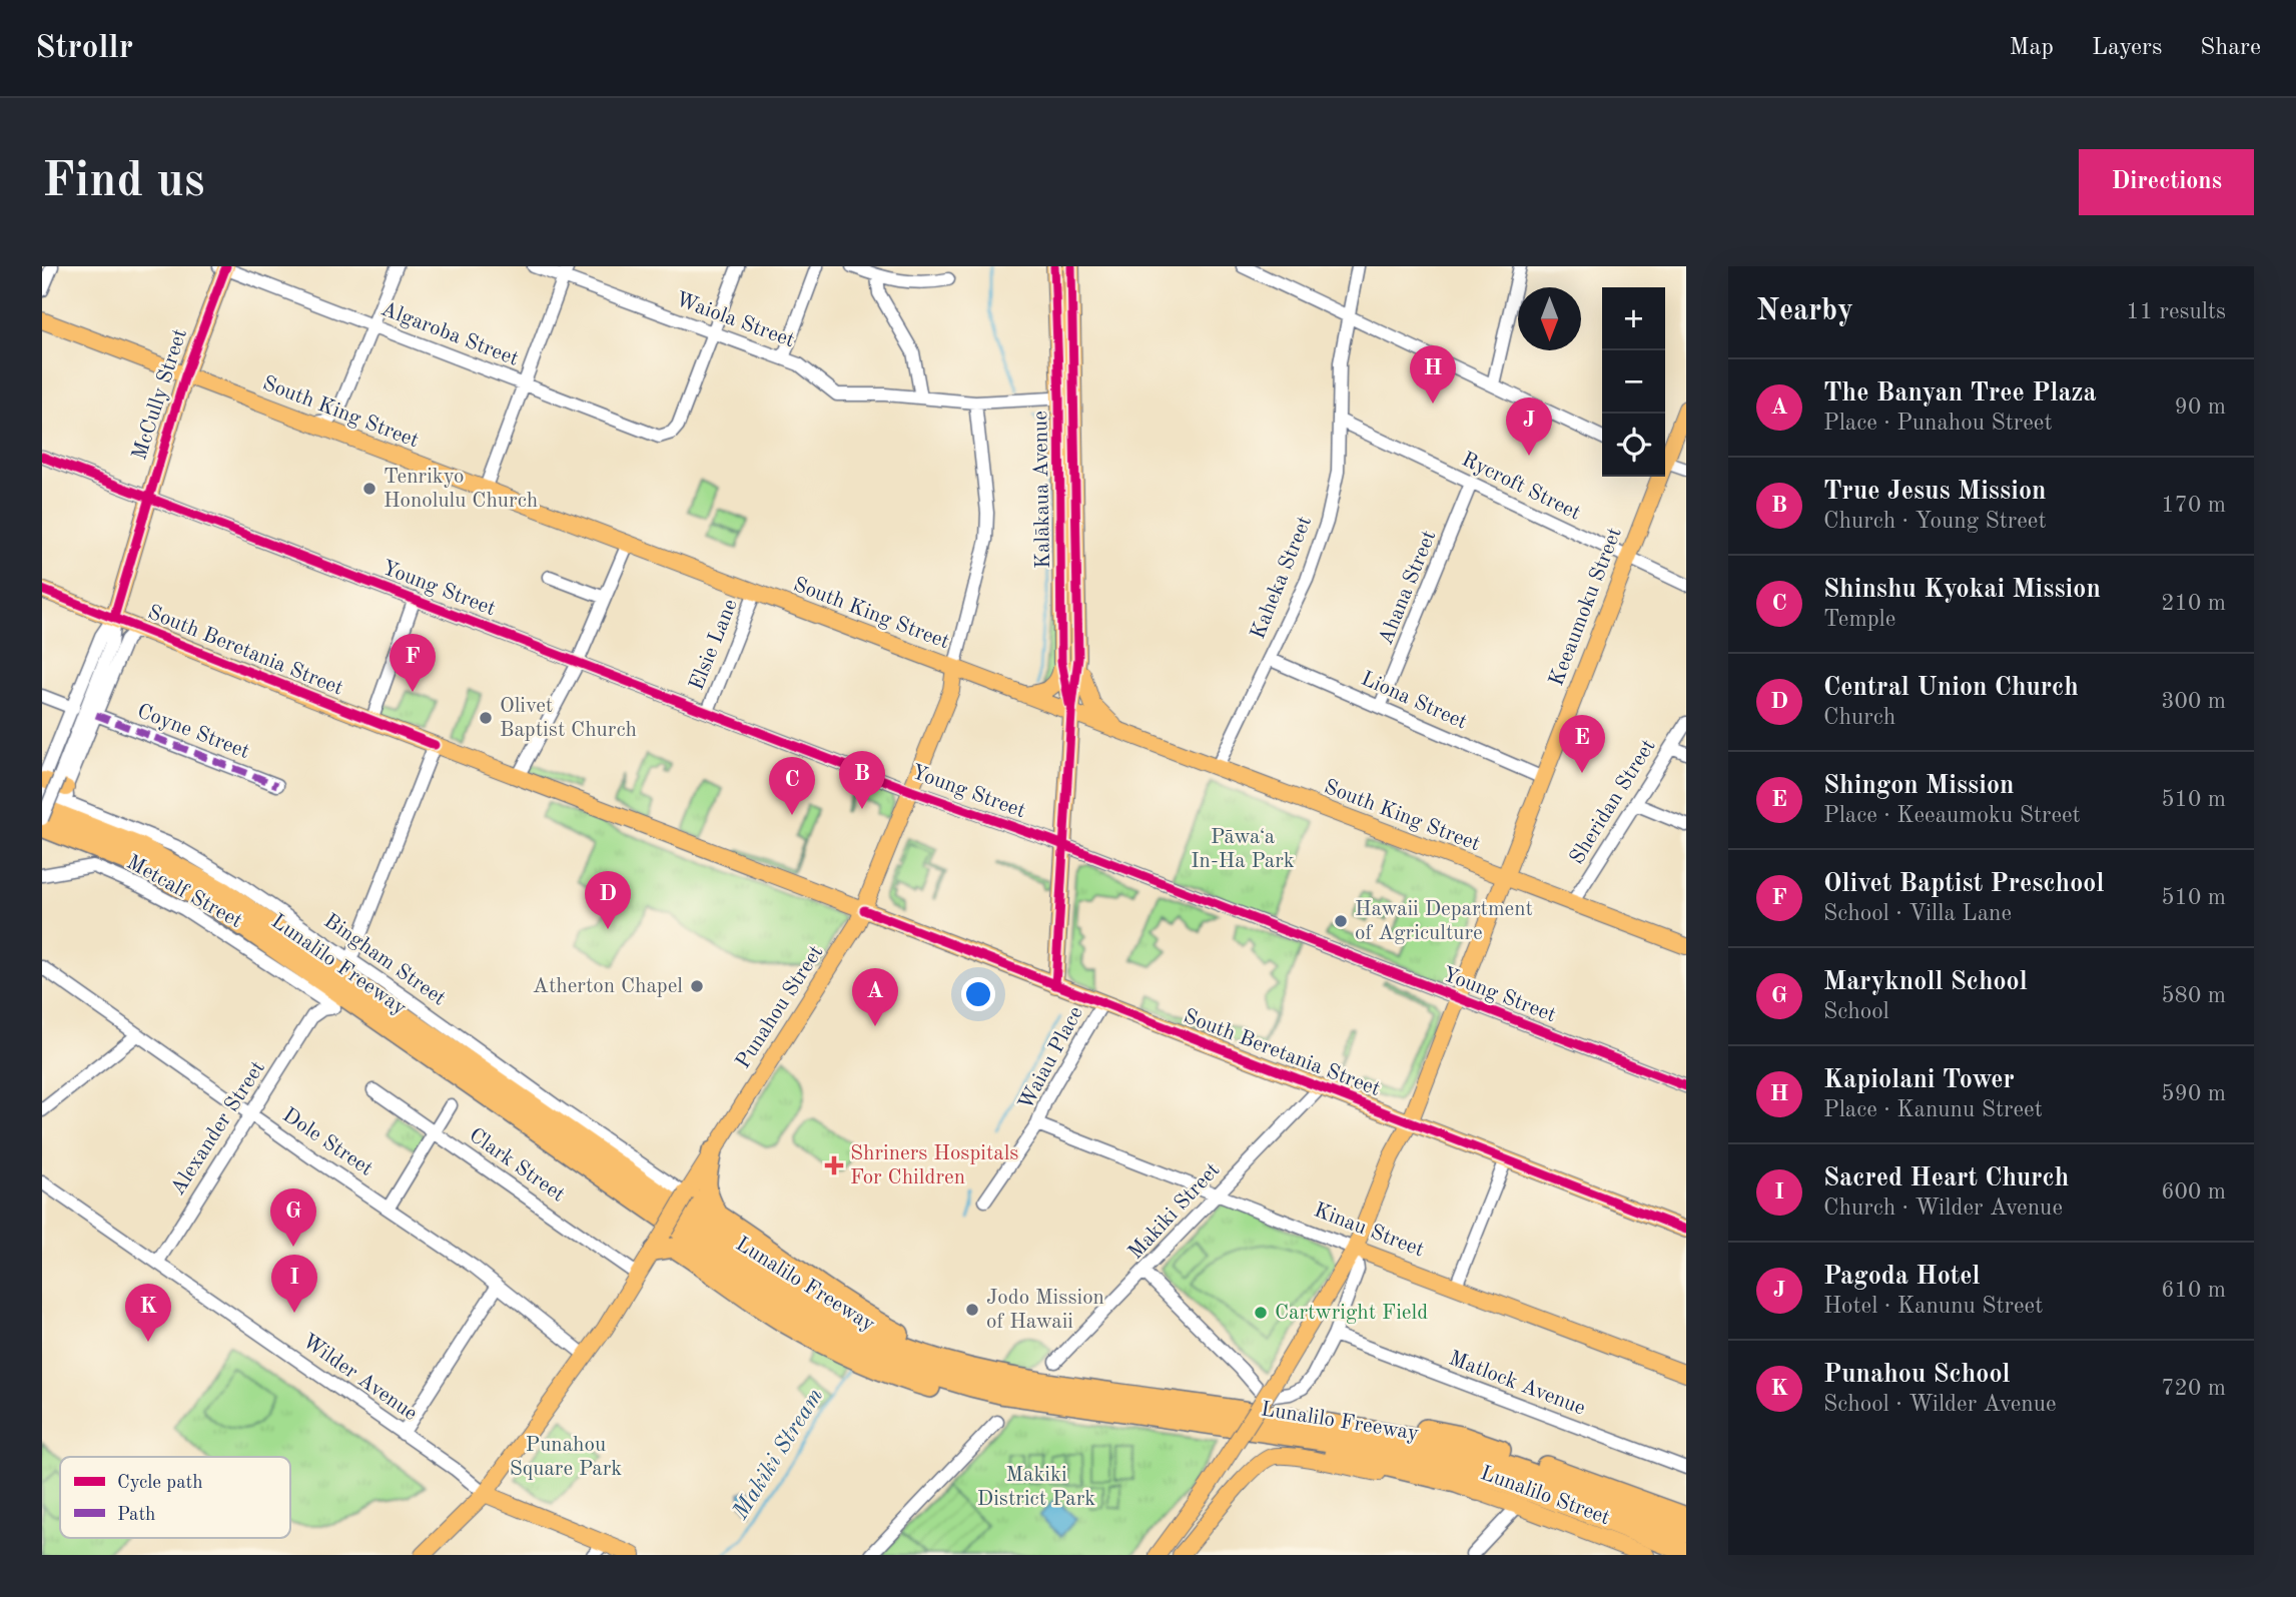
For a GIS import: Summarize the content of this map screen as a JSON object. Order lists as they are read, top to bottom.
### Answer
{
  "streets": {
    "highway": ["Lunalilo Freeway"],
    "main road": [
      "McCully Street",
      "South King Street",
      "Kalākaua Avenue",
      "Keeaumoku Street",
      "South Beretania Street",
      "Punahou Street",
      "Kinau Street",
      "Wilder Avenue",
      "Lunalilo Street"
    ],
    "street": [
      "Waiola Street",
      "Algaroba Street",
      "Rycroft Street",
      "Kaheka Street",
      "Ahana Street",
      "Young Street",
      "Elsie Lane",
      "Liona Street",
      "Coyne Street",
      "Sheridan Street",
      "Metcalf Street",
      "Bingham Street",
      "Waiau Place",
      "Alexander Street",
      "Dole Street",
      "Clark Street",
      "Makiki Street",
      "Matlock Avenue"
    ]
  },
  "crossings": [
    ["Waiola Street", "Algaroba Street"],
    ["Waiola Street", "Kalākaua Avenue"],
    ["Waiola Street", "Punahou Street"],
    ["Algaroba Street", "McCully Street"],
    ["McCully Street", "South King Street"],
    ["McCully Street", "Young Street"],
    ["McCully Street", "South Beretania Street"],
    ["McCully Street", "Coyne Street"],
    ["McCully Street", "Bingham Street"],
    ["South King Street", "Kalākaua Avenue"],
    ["South King Street", "Kaheka Street"],
    ["South King Street", "Keeaumoku Street"],
    ["South King Street", "Elsie Lane"],
    ["South King Street", "Sheridan Street"],
    ["South King Street", "Punahou Street"],
    ["Rycroft Street", "Kaheka Street"],
    ["Rycroft Street", "Ahana Street"],
    ["Rycroft Street", "Keeaumoku Street"],
    ["Kalākaua Avenue", "Young Street"],
    ["Kalākaua Avenue", "South Beretania Street"],
    ["Kaheka Street", "Liona Street"],
    ["Ahana Street", "Liona Street"],
    ["Young Street", "Keeaumoku Street"],
    ["Young Street", "Elsie Lane"],
    ["Young Street", "Punahou Street"],
    ["Keeaumoku Street", "South Beretania Street"],
    ["Keeaumoku Street", "Liona Street"],
    ["Keeaumoku Street", "Makiki Street"],
    ["Keeaumoku Street", "Kinau Street"],
    ["Keeaumoku Street", "Matlock Avenue"],
    ["South Beretania Street", "Punahou Street"],
    ["South Beretania Street", "Waiau Place"],
    ["South Beretania Street", "Makiki Street"],
    ["Bingham Street", "Punahou Street"],
    ["Punahou Street", "Dole Street"],
    ["Punahou Street", "Clark Street"],
    ["Punahou Street", "Wilder Avenue"],
    ["Waiau Place", "Kinau Street"],
    ["Alexander Street", "Dole Street"],
    ["Alexander Street", "Wilder Avenue"],
    ["Makiki Street", "Kinau Street"]
  ],
  "water": ["Makiki Stream"],
  "parks": ["Pāwaʻa In-Ha Park", "Punahou Square Park", "Makiki District Park"],
  "places": {
    "other": [
      "Tenrikyo Honolulu Church",
      "Olivet Baptist Church",
      "Hawaii Department of Agriculture",
      "Atherton Chapel",
      "Jodo Mission of Hawaii",
      "Cartwright Field"
    ],
    "health": ["Shriners Hospitals For Children"]
  },
  "legend": ["Cycle path", "Path"],
  "north": "bottom",
  "page": {
    "header": "Strollr",
    "nav": ["Map", "Layers", "Share"],
    "buttons": "Directions",
    "title": "Find us",
    "heading": ["Nearby", "11 results"],
    "map_buttons": ["+", "−"],
    "pins": [
      "H",
      "J",
      "F",
      "E",
      "B",
      "C",
      "D",
      "A",
      "G",
      "I",
      "K"
    ],
    "list": [
      {
        "mark": "A",
        "name": "The Banyan Tree Plaza",
        "note": "Place · Punahou Street",
        "value": "90 m"
      },
      {
        "mark": "B",
        "name": "True Jesus Mission",
        "note": "Church · Young Street",
        "value": "170 m"
      },
      {
        "mark": "C",
        "name": "Shinshu Kyokai Mission",
        "note": "Temple",
        "value": "210 m"
      },
      {
        "mark": "D",
        "name": "Central Union Church",
        "note": "Church",
        "value": "300 m"
      },
      {
        "mark": "E",
        "name": "Shingon Mission",
        "note": "Place · Keeaumoku Street",
        "value": "510 m"
      },
      {
        "mark": "F",
        "name": "Olivet Baptist Preschool",
        "note": "School · Villa Lane",
        "value": "510 m"
      },
      {
        "mark": "G",
        "name": "Maryknoll School",
        "note": "School",
        "value": "580 m"
      },
      {
        "mark": "H",
        "name": "Kapiolani Tower",
        "note": "Place · Kanunu Street",
        "value": "590 m"
      },
      {
        "mark": "I",
        "name": "Sacred Heart Church",
        "note": "Church · Wilder Avenue",
        "value": "600 m"
      },
      {
        "mark": "J",
        "name": "Pagoda Hotel",
        "note": "Hotel · Kanunu Street",
        "value": "610 m"
      },
      {
        "mark": "K",
        "name": "Punahou School",
        "note": "School · Wilder Avenue",
        "value": "720 m"
      }
    ]
  }
}
